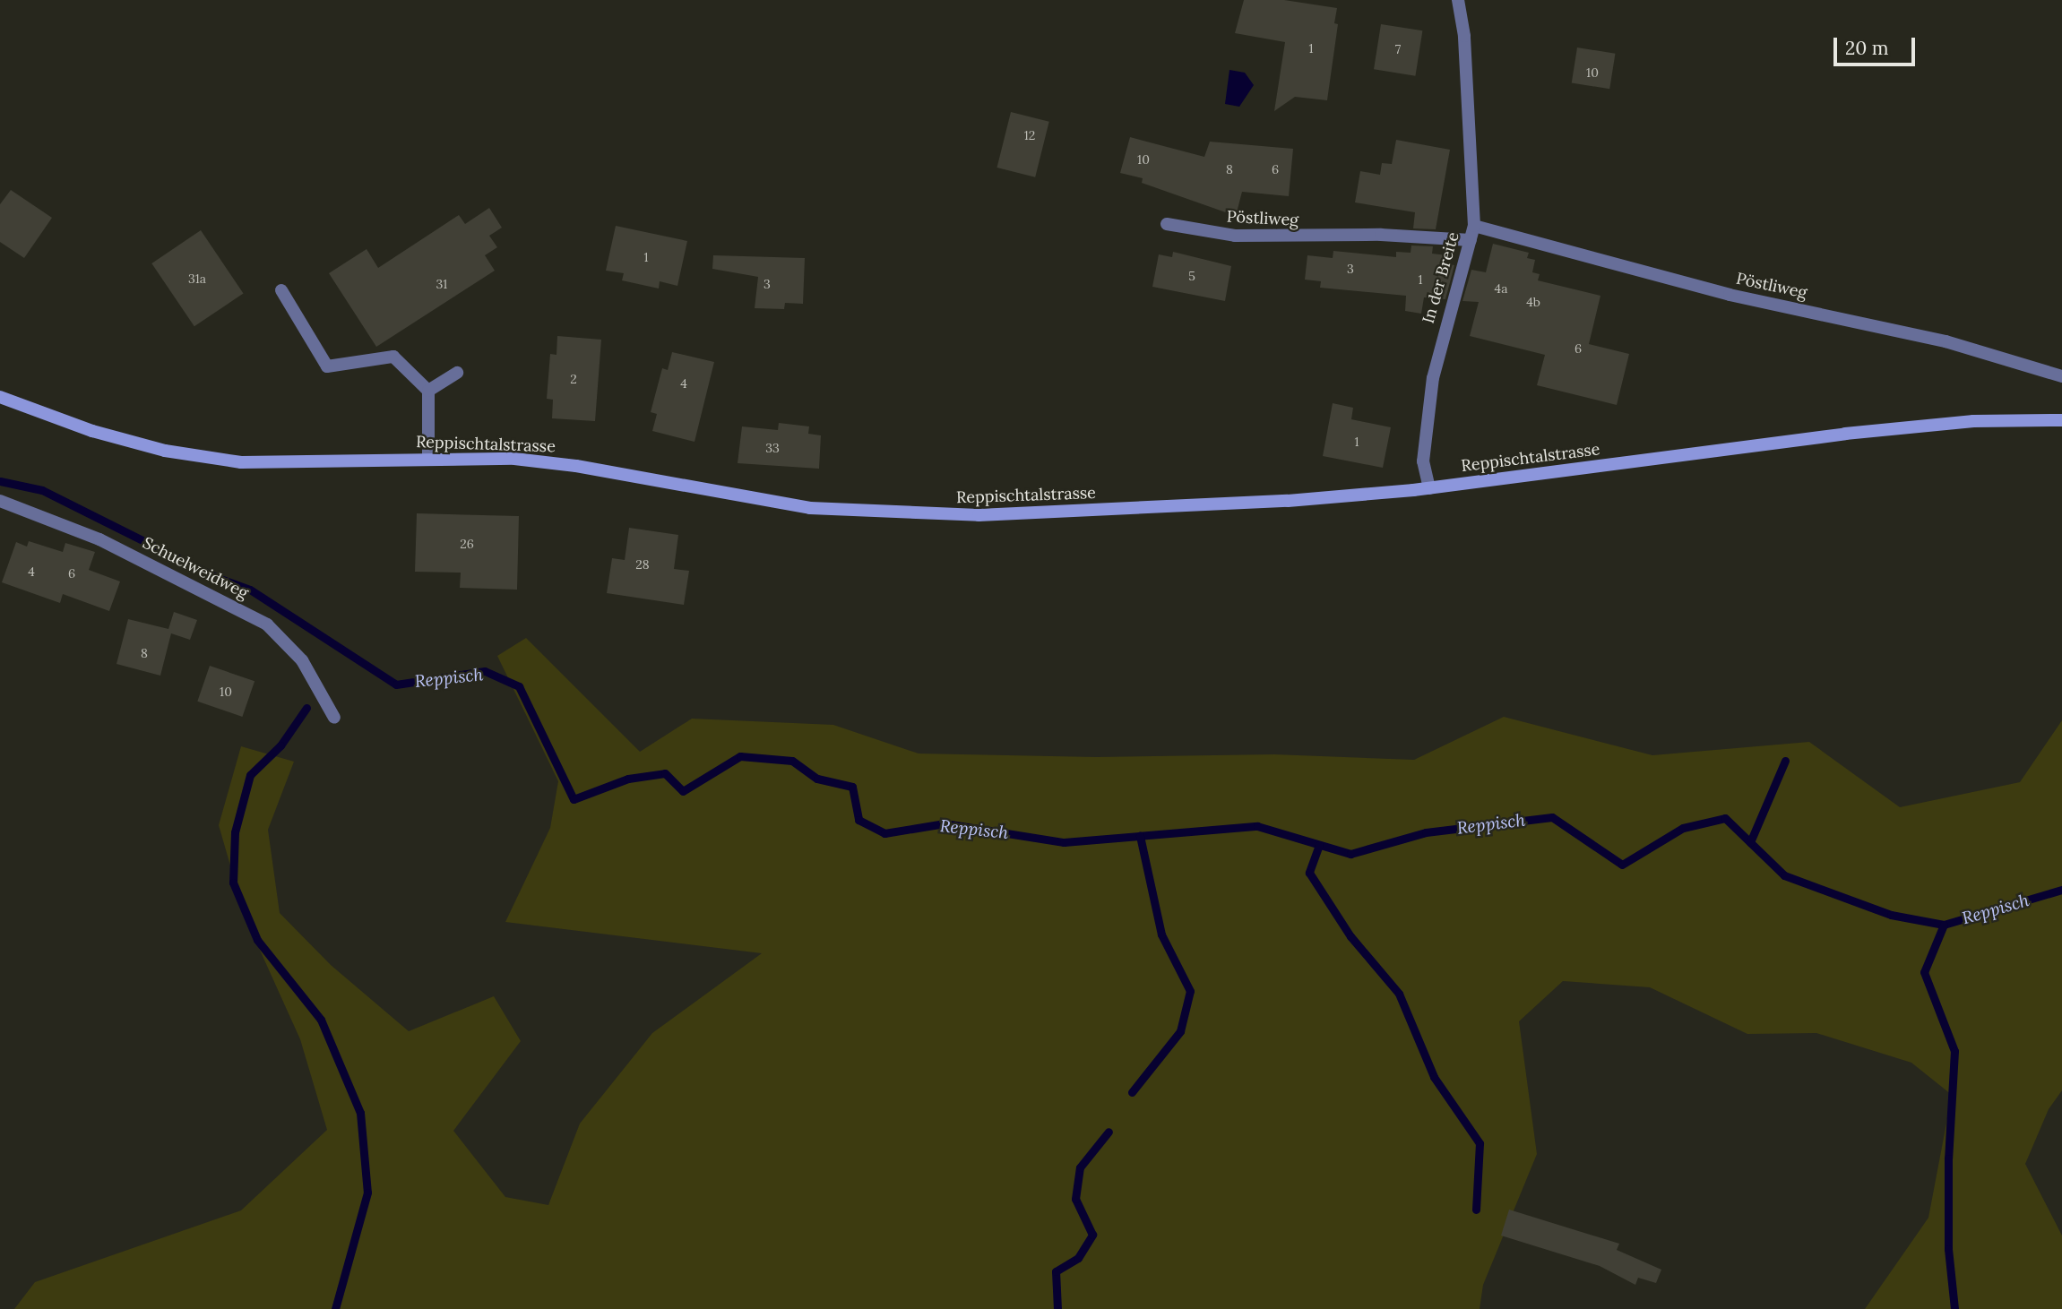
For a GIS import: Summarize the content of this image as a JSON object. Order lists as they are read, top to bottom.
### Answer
{
  "streets": {
    "main road": ["Reppischtalstrasse"],
    "lane": ["Pöstliweg", "In der Breite", "Schuelweidweg"]
  },
  "crossings": [
    ["Pöstliweg", "In der Breite"],
    ["In der Breite", "Reppischtalstrasse"]
  ],
  "water": ["Reppisch"],
  "house_numbers": [
    "1",
    "7",
    "10",
    "12",
    "10",
    "8",
    "6",
    "1",
    "3",
    "5",
    "31a",
    "1",
    "31",
    "3",
    "4a",
    "4b",
    "6",
    "2",
    "4",
    "1",
    "33",
    "26",
    "28",
    "4",
    "6",
    "8",
    "10"
  ],
  "scale_bar": "20 m"
}
